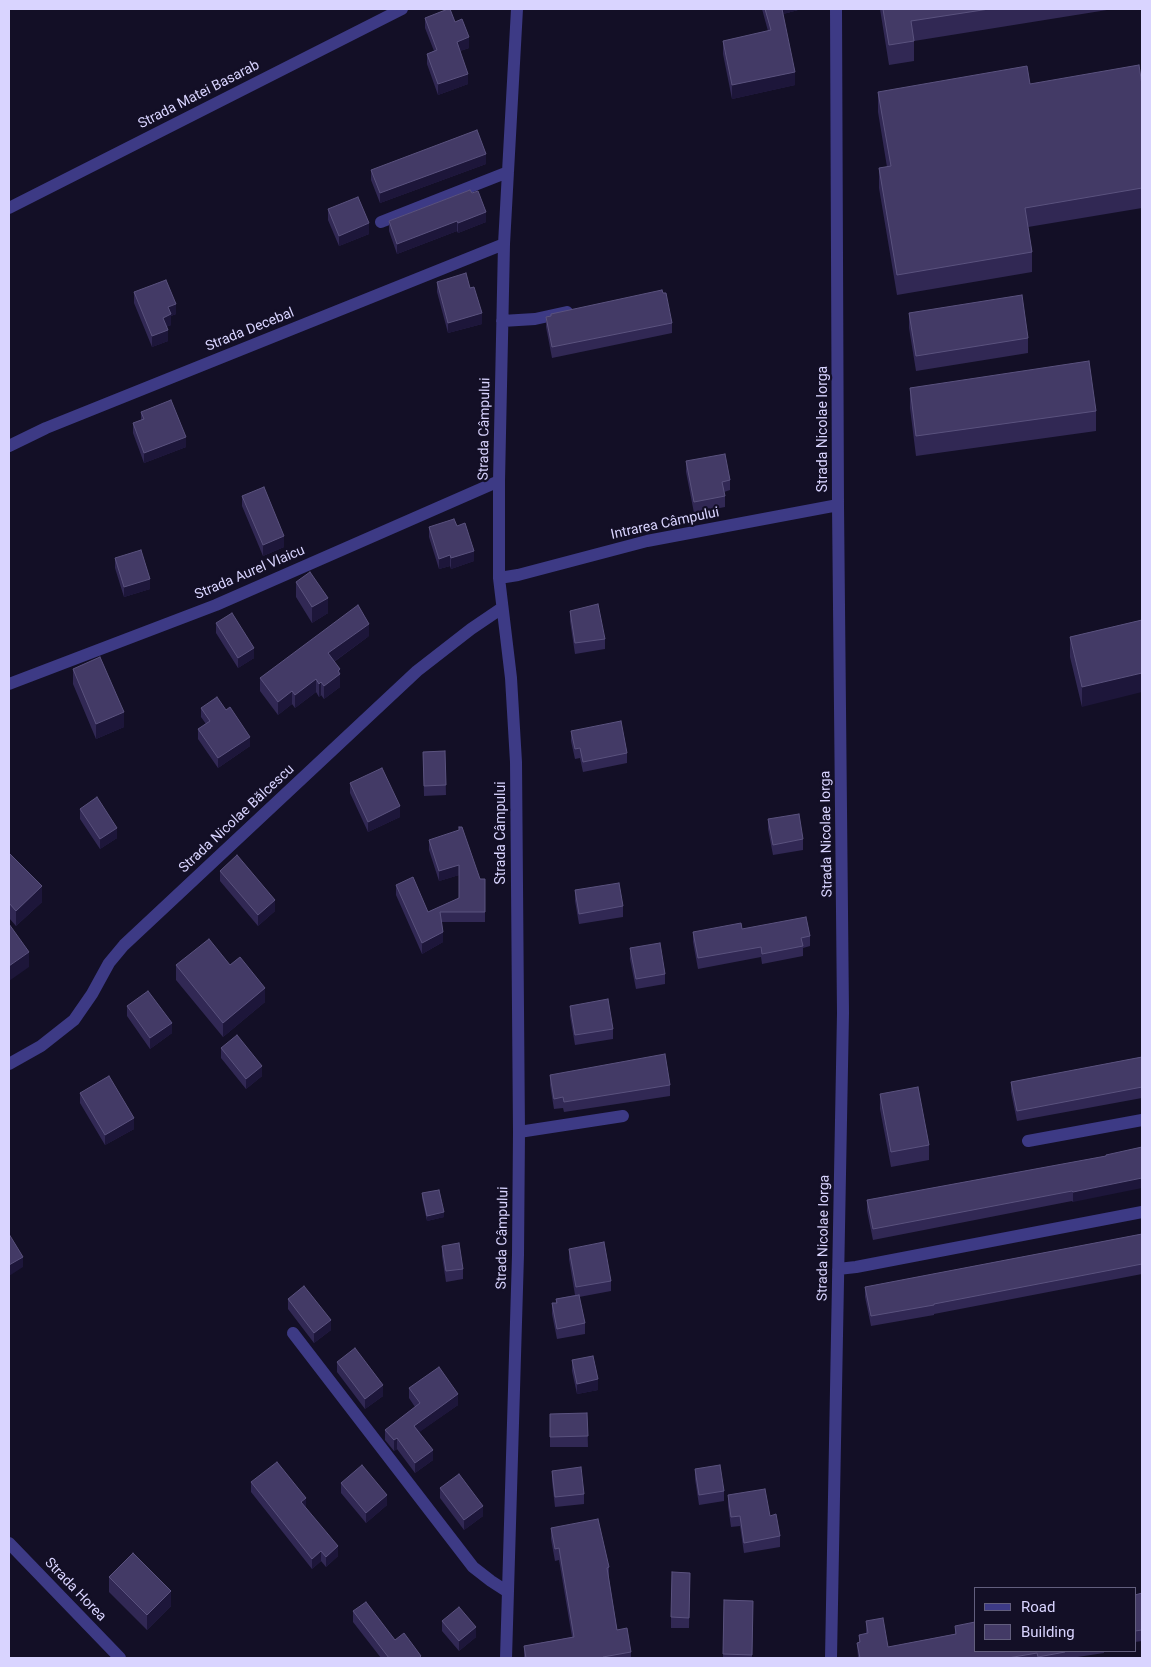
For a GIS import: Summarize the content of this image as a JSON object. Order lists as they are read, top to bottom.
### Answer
{
  "streets": {
    "street": [
      "Strada Matei Basarab",
      "Strada Decebal",
      "Strada Câmpului",
      "Strada Nicolae Iorga",
      "Intrarea Câmpului",
      "Strada Aurel Vlaicu",
      "Strada Nicolae Bălcescu",
      "Strada Horea"
    ]
  },
  "crossings": [
    ["Strada Decebal", "Strada Câmpului"],
    ["Strada Câmpului", "Intrarea Câmpului"],
    ["Strada Câmpului", "Strada Aurel Vlaicu"],
    ["Strada Câmpului", "Strada Nicolae Bălcescu"],
    ["Strada Nicolae Iorga", "Intrarea Câmpului"]
  ],
  "legend": ["Road", "Building"]
}
